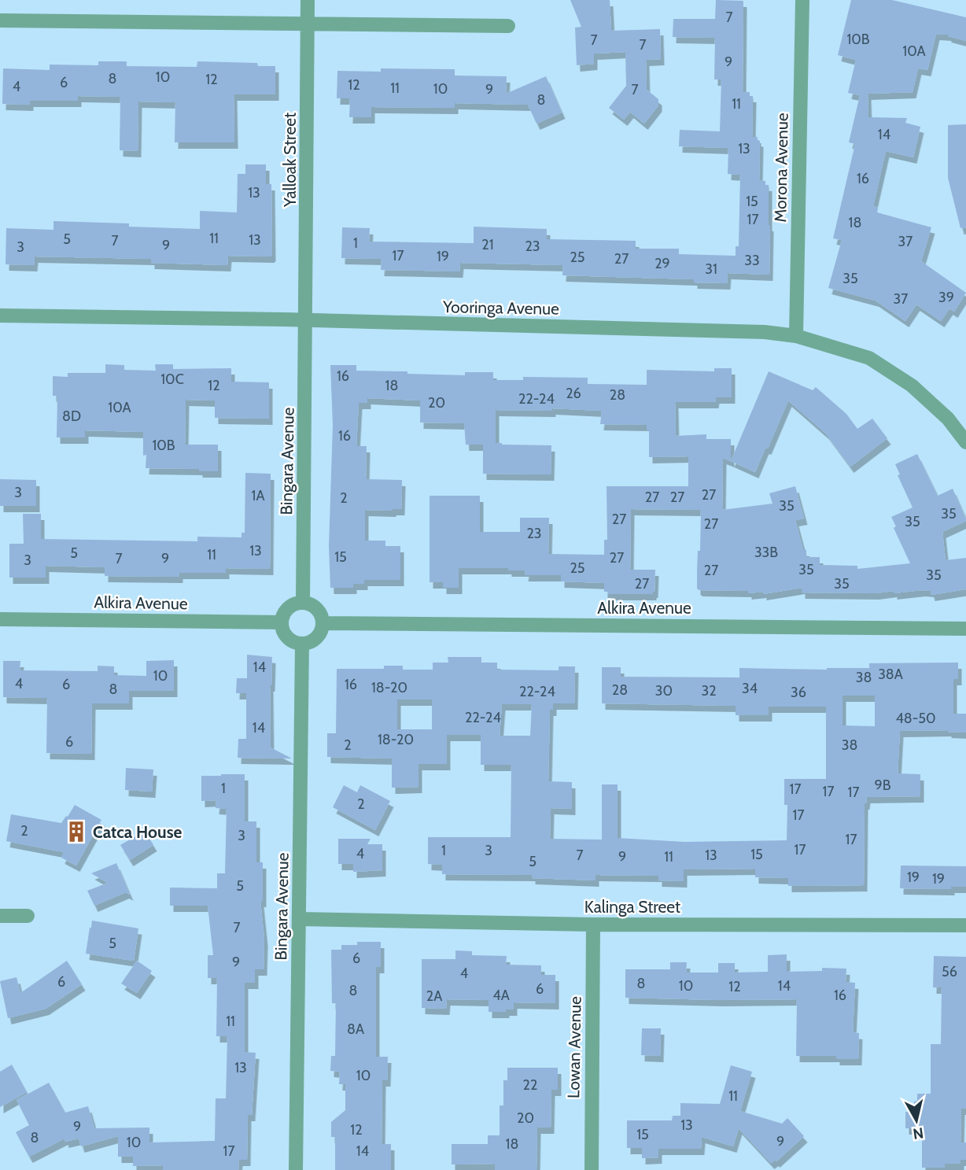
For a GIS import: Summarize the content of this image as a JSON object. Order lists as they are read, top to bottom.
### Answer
{
  "streets": {
    "street": [
      "Yalloak Street",
      "Morona Avenue",
      "Yooringa Avenue",
      "Bingara Avenue",
      "Alkira Avenue",
      "Kalinga Street",
      "Lowan Avenue"
    ]
  },
  "crossings": [
    ["Yalloak Street", "Yooringa Avenue"],
    ["Yalloak Street", "Bingara Avenue"],
    ["Morona Avenue", "Yooringa Avenue"],
    ["Yooringa Avenue", "Bingara Avenue"],
    ["Bingara Avenue", "Alkira Avenue"],
    ["Bingara Avenue", "Kalinga Street"],
    ["Kalinga Street", "Lowan Avenue"]
  ],
  "places": {
    "building": ["Catca House"]
  },
  "house_numbers": [
    "7",
    "10B",
    "7",
    "7",
    "10A",
    "9",
    "10",
    "8",
    "12",
    "6",
    "12",
    "4",
    "11",
    "10",
    "9",
    "7",
    "8",
    "11",
    "14",
    "13",
    "16",
    "13",
    "15",
    "17",
    "18",
    "11",
    "5",
    "13",
    "7",
    "37",
    "1",
    "21",
    "9",
    "23",
    "3",
    "17",
    "19",
    "25",
    "27",
    "33",
    "29",
    "31",
    "35",
    "39",
    "37",
    "16",
    "10C",
    "12",
    "18",
    "26",
    "28",
    "22-24",
    "20",
    "10A",
    "8D",
    "16",
    "10B",
    "3",
    "27",
    "1A",
    "27",
    "27",
    "2",
    "35",
    "35",
    "27",
    "35",
    "27",
    "23",
    "13",
    "33B",
    "5",
    "11",
    "15",
    "27",
    "7",
    "9",
    "3",
    "25",
    "35",
    "27",
    "35",
    "27",
    "35",
    "14",
    "38A",
    "10",
    "38",
    "4",
    "6",
    "16",
    "18-20",
    "34",
    "8",
    "28",
    "30",
    "32",
    "22-24",
    "36",
    "22-24",
    "48-50",
    "14",
    "18-20",
    "6",
    "2",
    "38",
    "9B",
    "1",
    "17",
    "17",
    "17",
    "2",
    "17",
    "2",
    "3",
    "17",
    "17",
    "1",
    "3",
    "4",
    "15",
    "7",
    "13",
    "9",
    "11",
    "5",
    "19",
    "19",
    "5",
    "7",
    "5",
    "6",
    "9",
    "56",
    "4",
    "6",
    "8",
    "10",
    "14",
    "12",
    "6",
    "8",
    "4A",
    "16",
    "2A",
    "11",
    "8A",
    "13",
    "10",
    "22",
    "11",
    "20",
    "13",
    "9",
    "12",
    "15",
    "8",
    "9",
    "10",
    "18",
    "17",
    "14"
  ],
  "north": "bottom"
}
